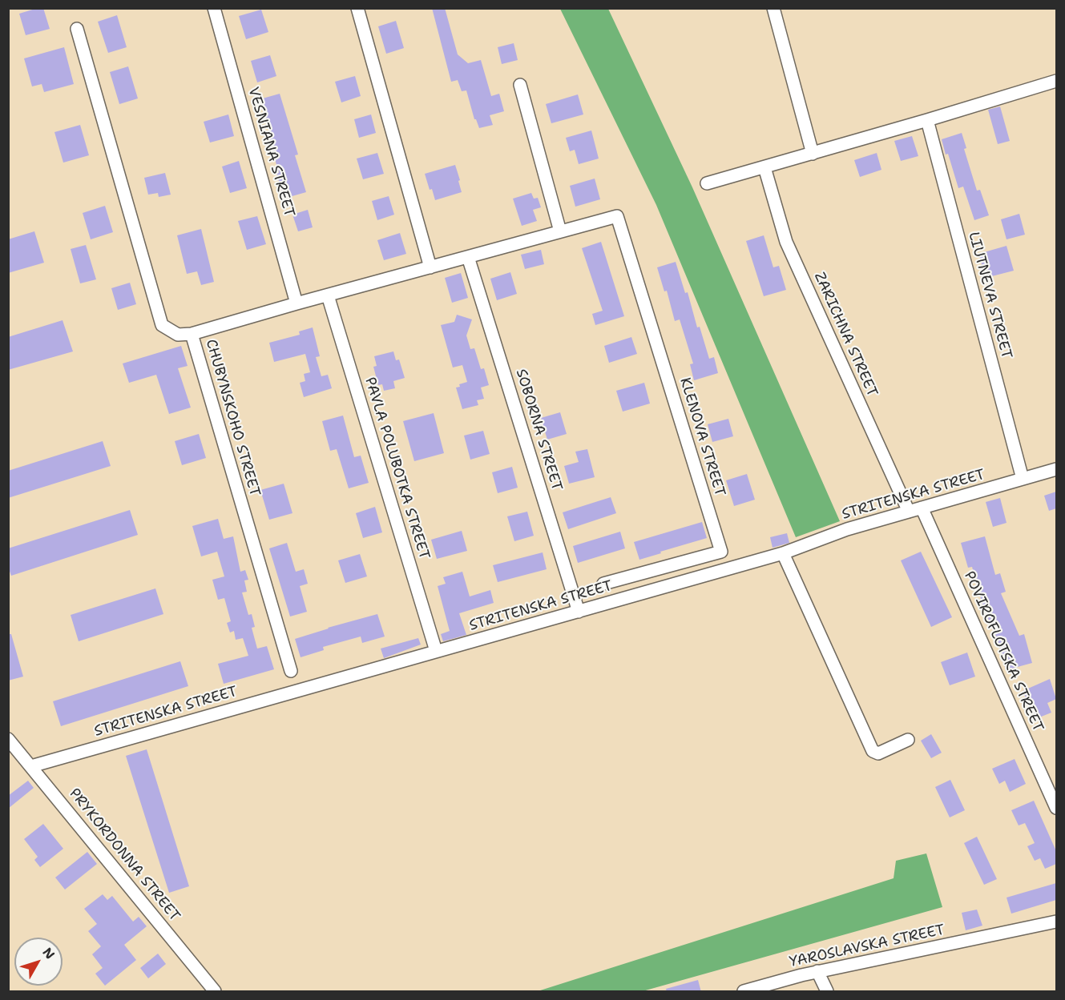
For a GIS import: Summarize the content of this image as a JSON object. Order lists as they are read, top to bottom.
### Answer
{
  "streets": {
    "street": [
      "VESNIANA STREET",
      "LIUTNEVA STREET",
      "ZARICHNA STREET",
      "CHUBYNSKOHO STREET",
      "SOBORNA STREET",
      "KLENOVA STREET",
      "PAVLA POLUBOTKA STREET",
      "STRITENSKA STREET",
      "POVIROFLOTSKA STREET",
      "PRYKORDONNA STREET",
      "YAROSLAVSKA STREET"
    ]
  },
  "crossings": [
    ["LIUTNEVA STREET", "STRITENSKA STREET"],
    ["ZARICHNA STREET", "STRITENSKA STREET"],
    ["SOBORNA STREET", "STRITENSKA STREET"],
    ["PAVLA POLUBOTKA STREET", "STRITENSKA STREET"],
    ["STRITENSKA STREET", "POVIROFLOTSKA STREET"],
    ["STRITENSKA STREET", "PRYKORDONNA STREET"]
  ],
  "north": "top right"
}
